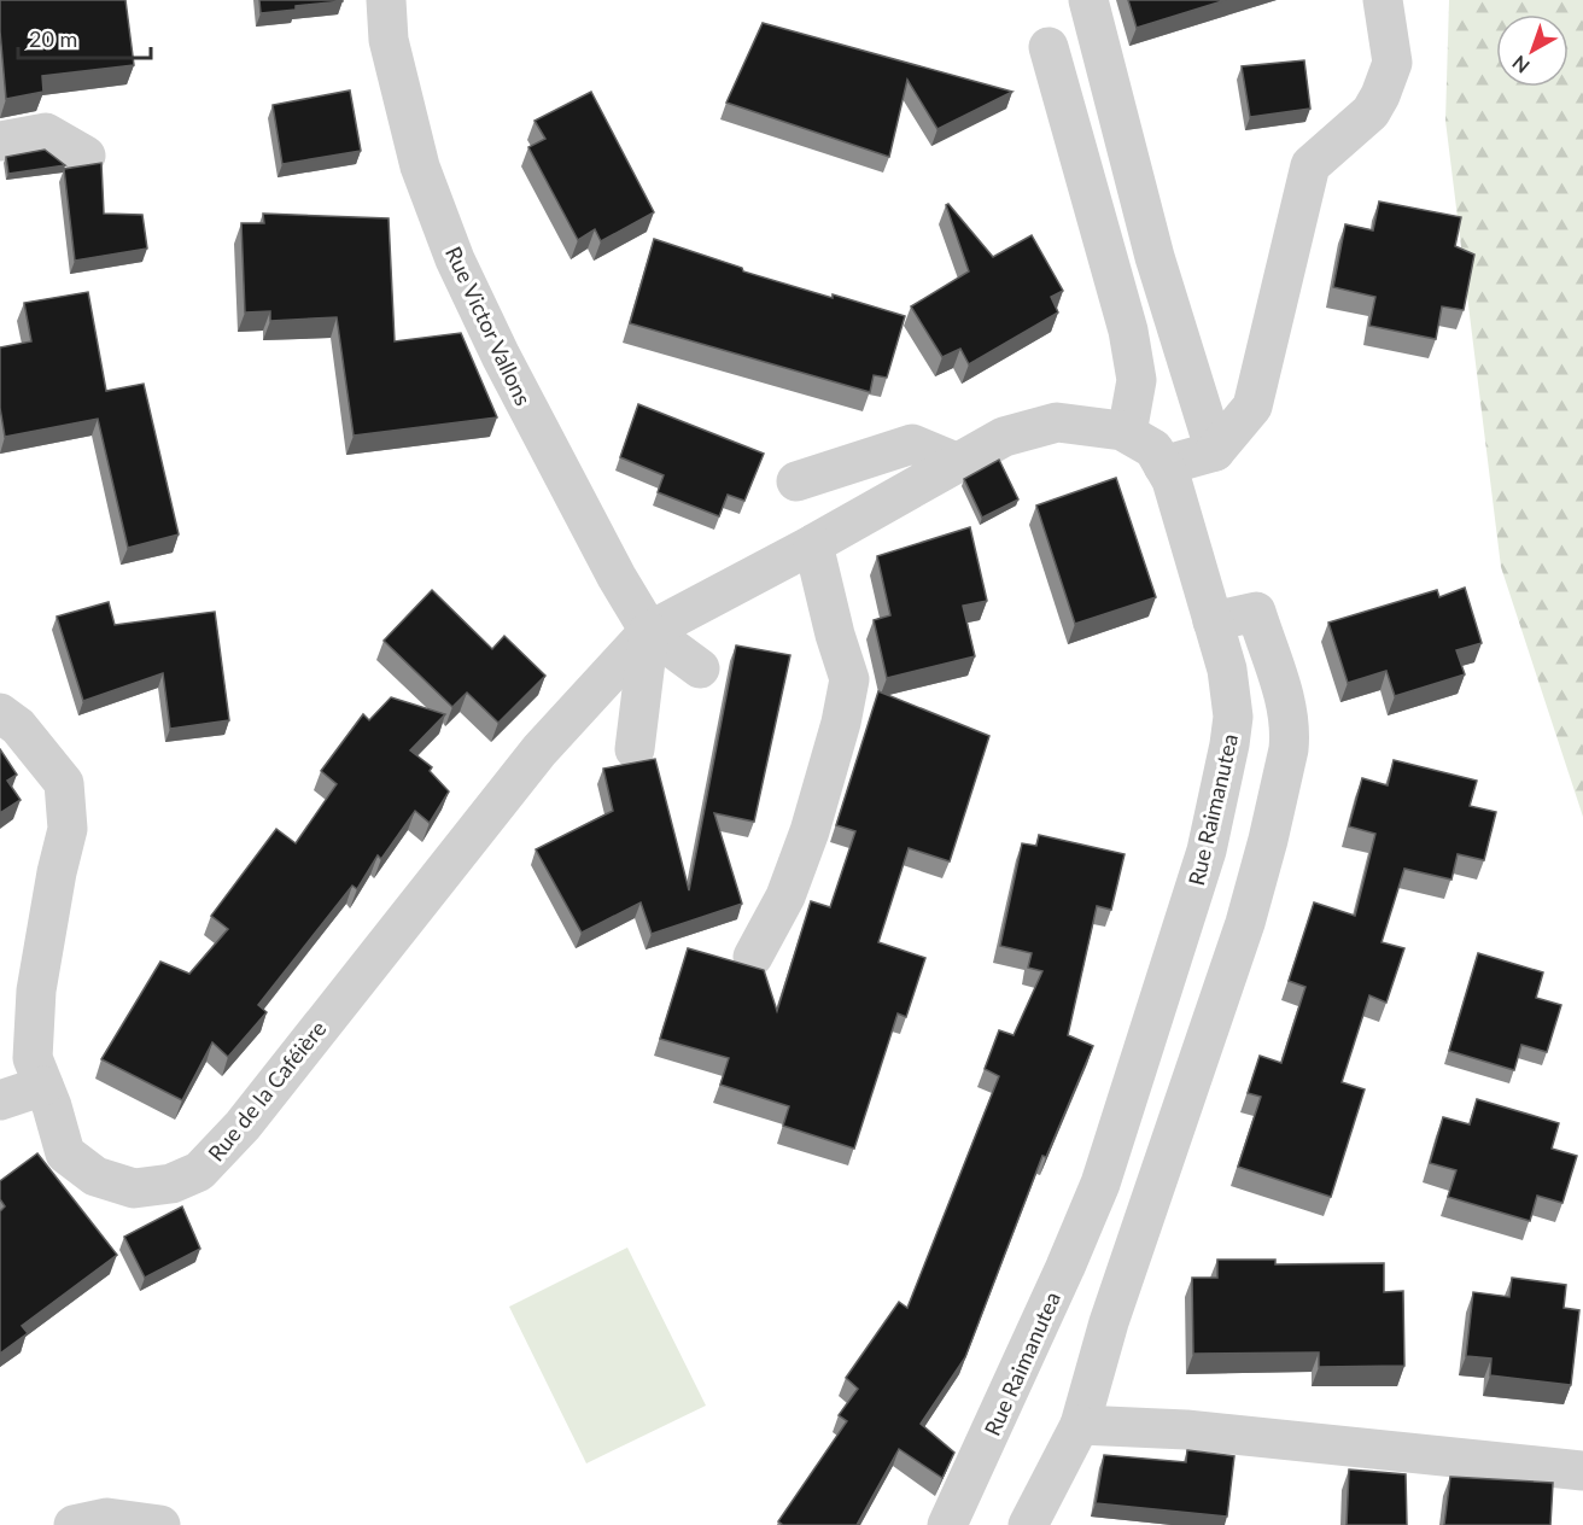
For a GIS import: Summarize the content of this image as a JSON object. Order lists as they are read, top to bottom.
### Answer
{
  "streets": {
    "street": ["Rue Victor Vallons", "Rue Raimanutea", "Rue de la Caféière"]
  },
  "crossings": [
    ["Rue Victor Vallons", "Rue Raimanutea"],
    ["Rue Victor Vallons", "Rue de la Caféière"],
    ["Rue Raimanutea", "Rue de la Caféière"]
  ],
  "scale_bar": "20 m",
  "north": "bottom left"
}
